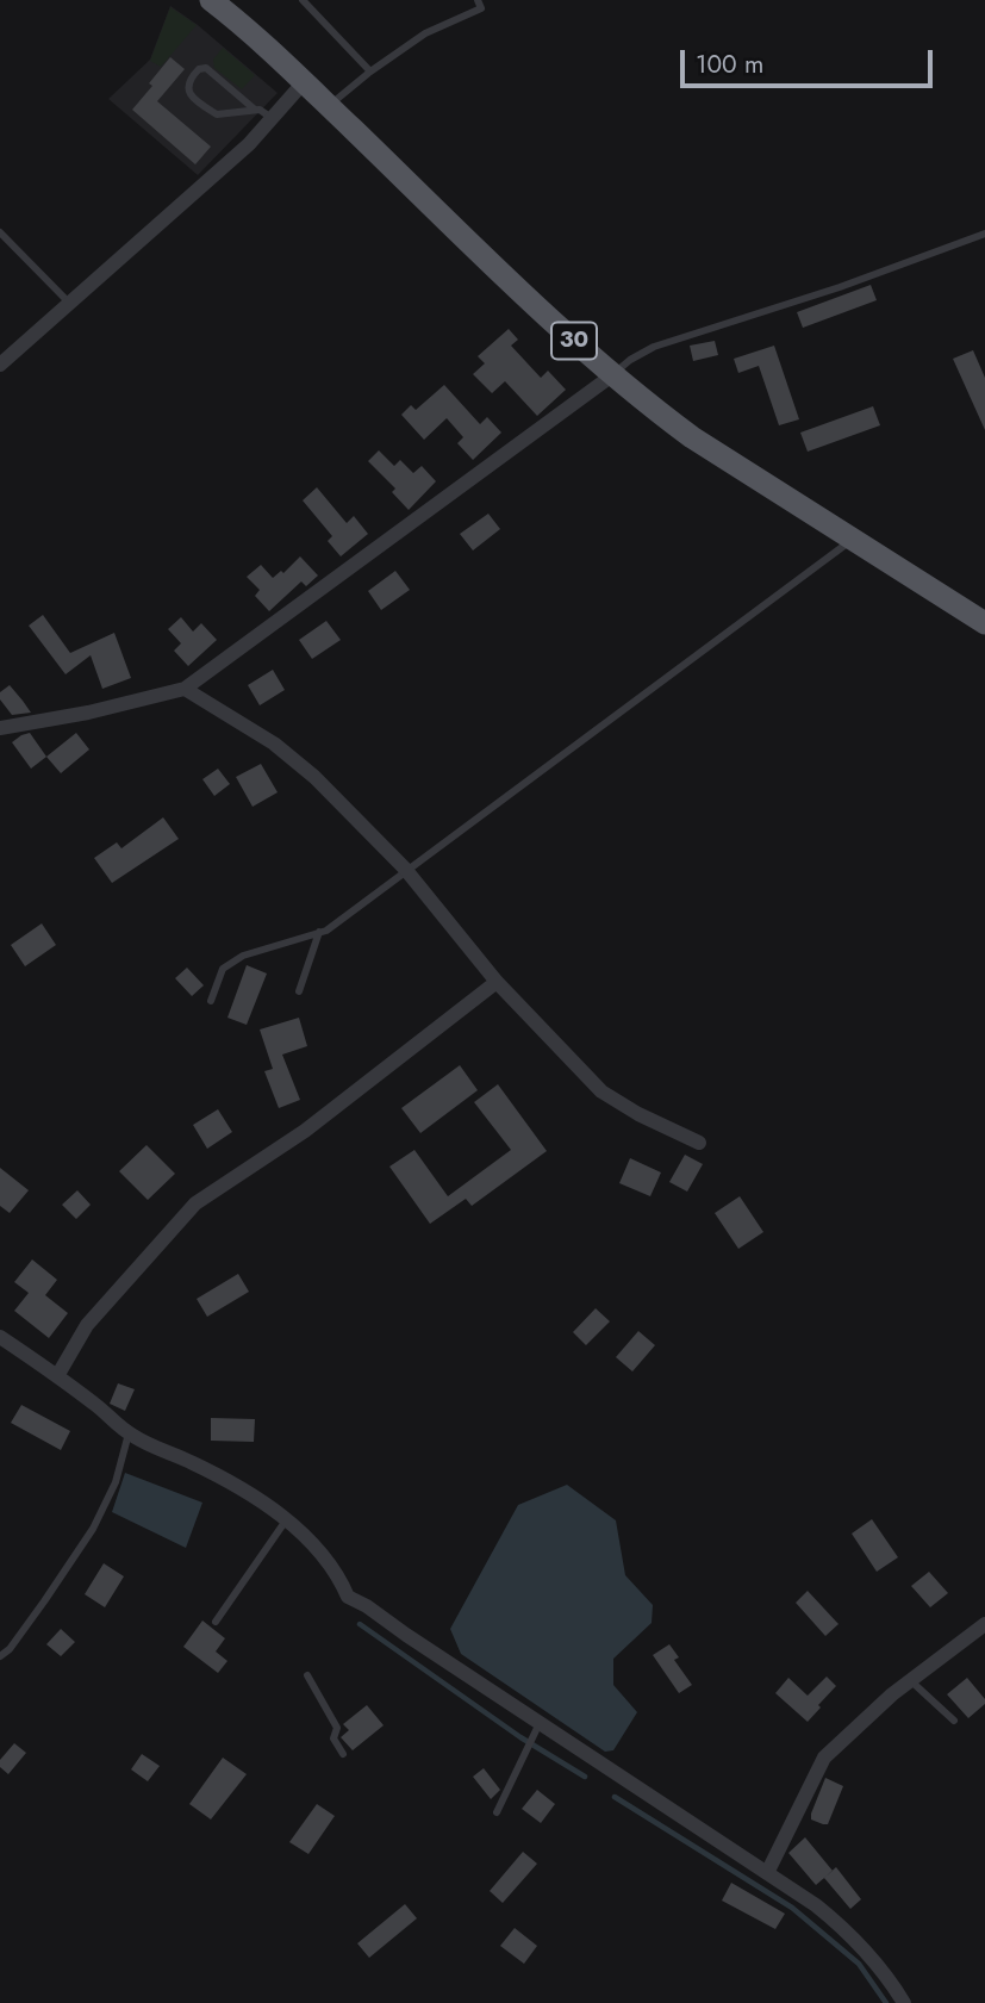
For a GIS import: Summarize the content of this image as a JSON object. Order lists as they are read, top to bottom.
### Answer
{
  "streets": {
    "main road": ["30"]
  },
  "scale_bar": "100 m"
}
